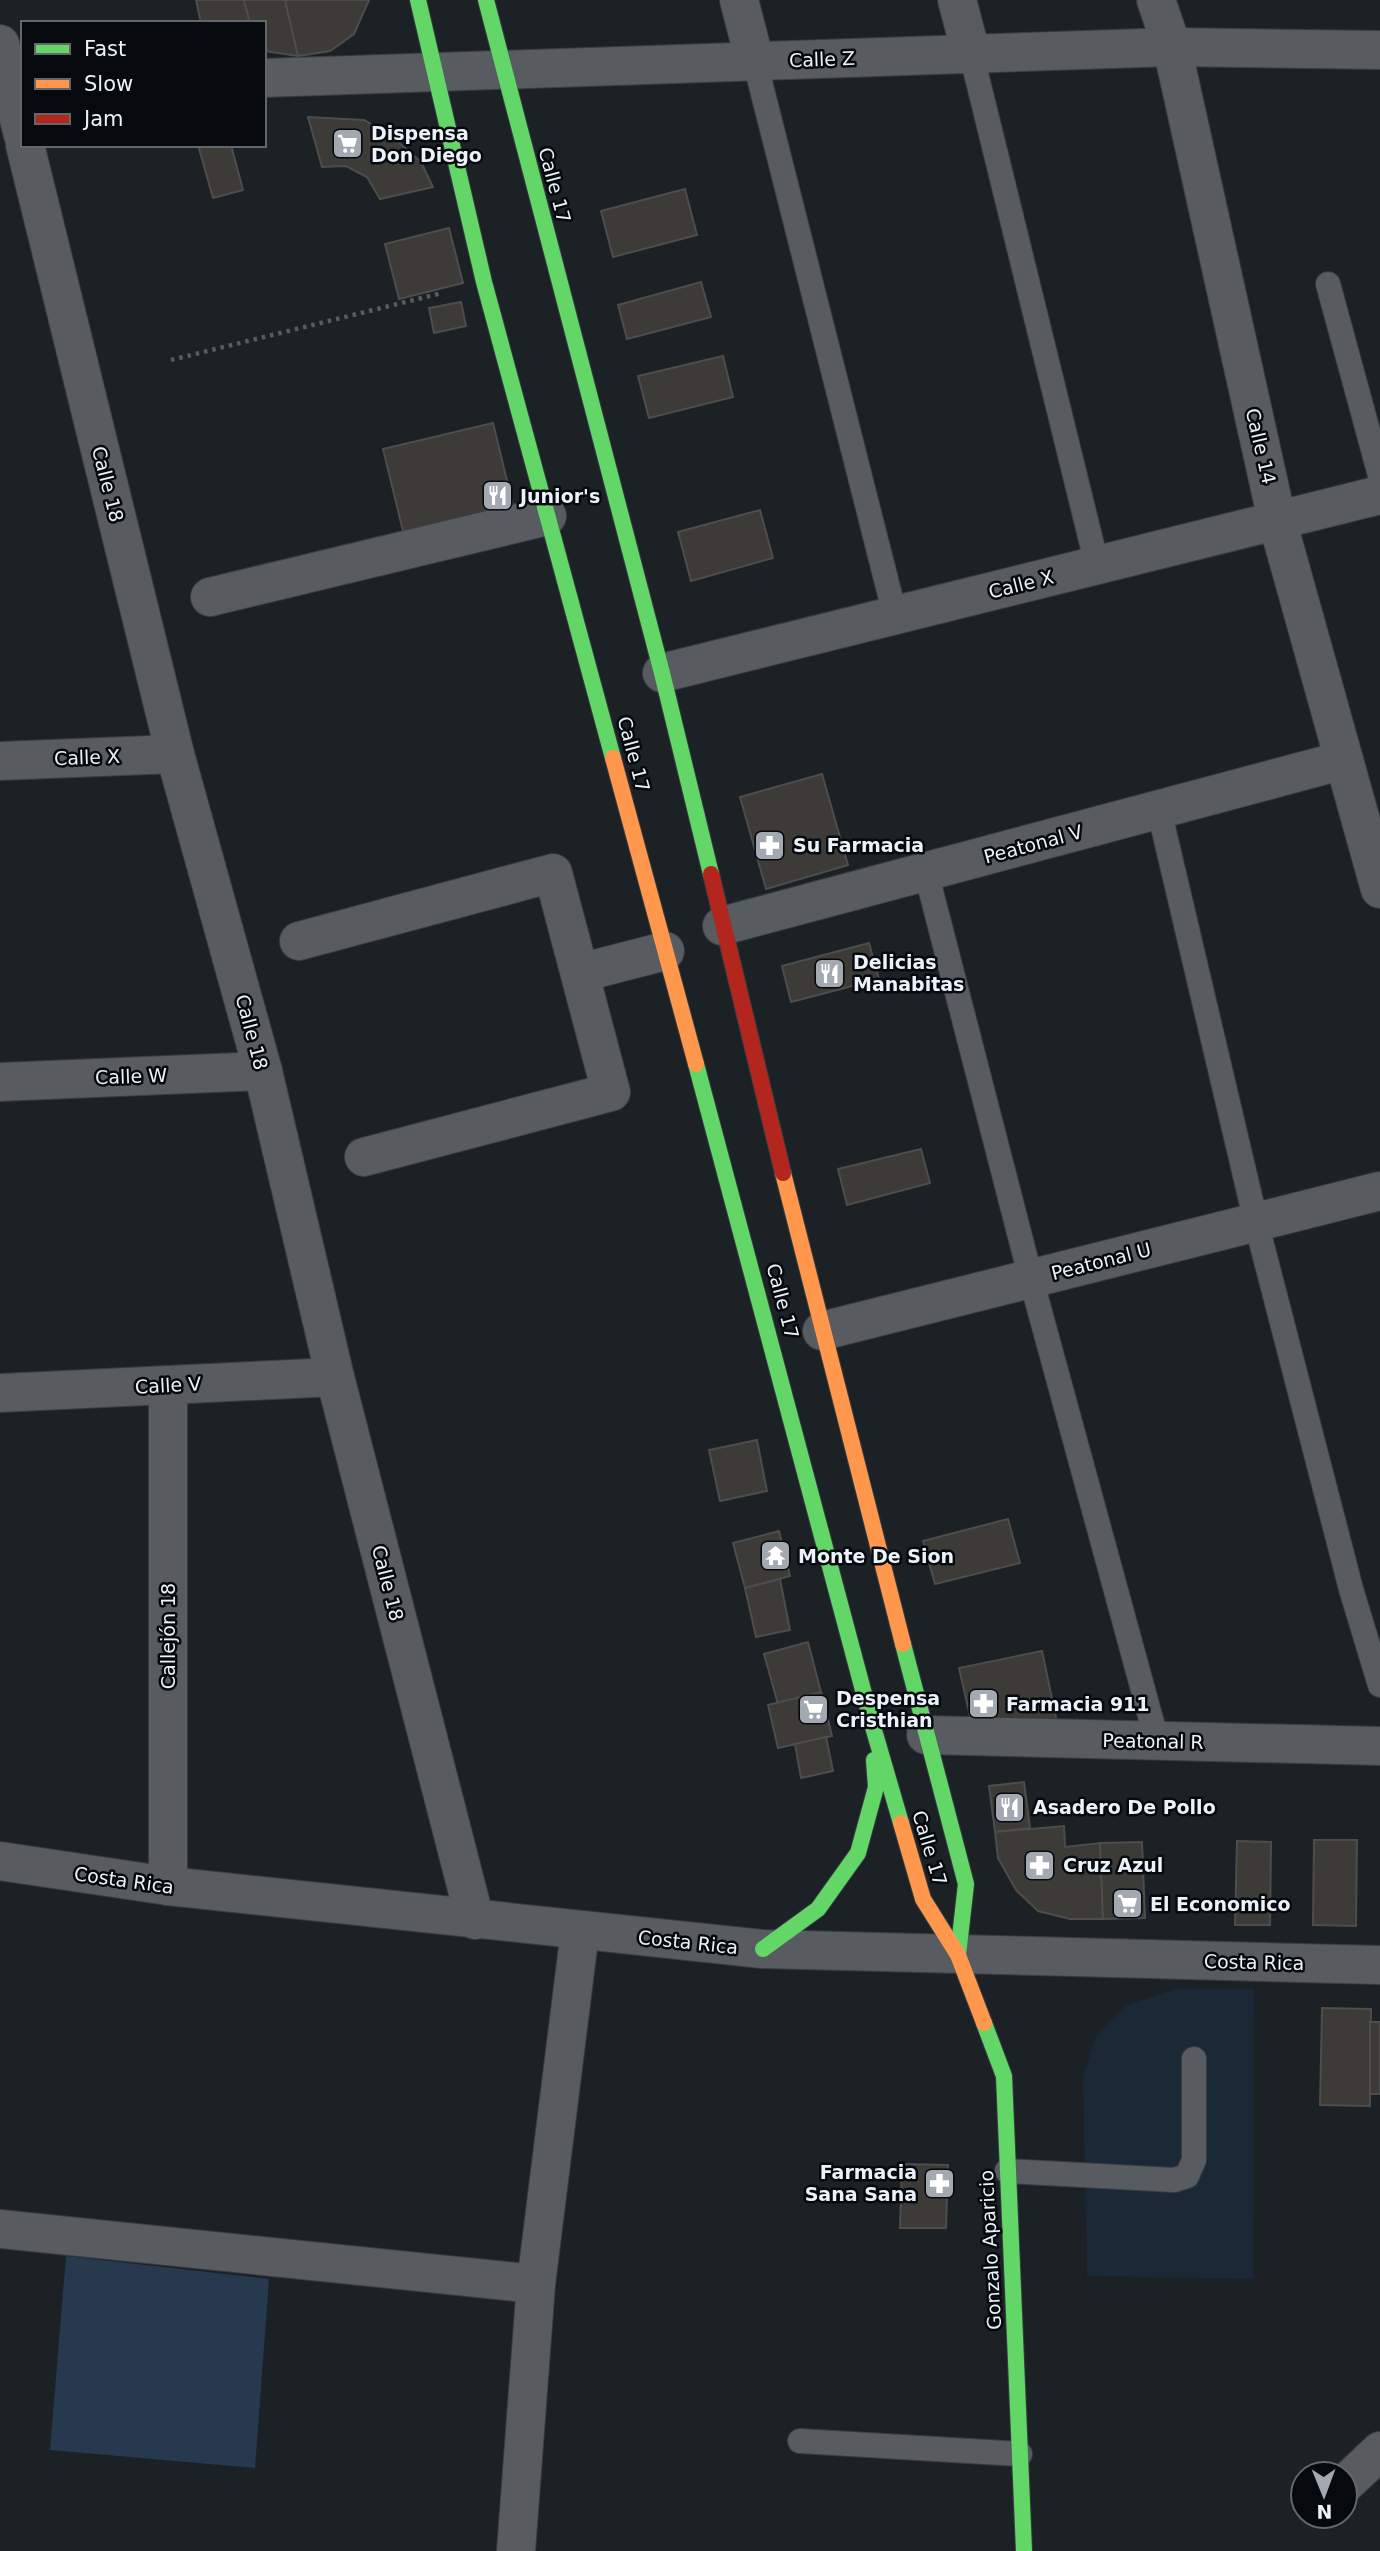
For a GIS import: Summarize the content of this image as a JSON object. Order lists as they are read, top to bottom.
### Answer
{
  "streets": {
    "street": [
      "Calle Z",
      "Calle 17",
      "Calle 14",
      "Calle 18",
      "Calle X",
      "Peatonal V",
      "Calle W",
      "Peatonal U",
      "Calle V",
      "Callejón 18",
      "Peatonal R",
      "Costa Rica",
      "Gonzalo Aparicio"
    ]
  },
  "crossings": [
    ["Calle Z", "Calle 17"],
    ["Calle Z", "Calle 14"],
    ["Calle 17", "Calle X"],
    ["Calle 17", "Peatonal V"],
    ["Calle 17", "Peatonal U"],
    ["Calle 17", "Peatonal R"],
    ["Calle 17", "Costa Rica"],
    ["Calle 17", "Gonzalo Aparicio"],
    ["Calle 14", "Calle X"],
    ["Calle 14", "Peatonal V"],
    ["Calle 18", "Calle X"],
    ["Calle 18", "Calle W"],
    ["Calle 18", "Calle V"],
    ["Calle 18", "Costa Rica"],
    ["Calle V", "Callejón 18"],
    ["Callejón 18", "Costa Rica"],
    ["Costa Rica", "Gonzalo Aparicio"]
  ],
  "places": {
    "supermarket": ["Dispensa Don Diego", "Despensa Cristhian", "El Economico"],
    "restaurant": ["Junior's", "Delicias Manabitas", "Asadero De Pollo"],
    "pharmacy": [
      "Su Farmacia",
      "Farmacia 911",
      "Cruz Azul",
      "Farmacia Sana Sana"
    ],
    "temple": ["Monte De Sion"]
  },
  "legend": ["Fast", "Slow", "Jam"],
  "north": "bottom"
}
